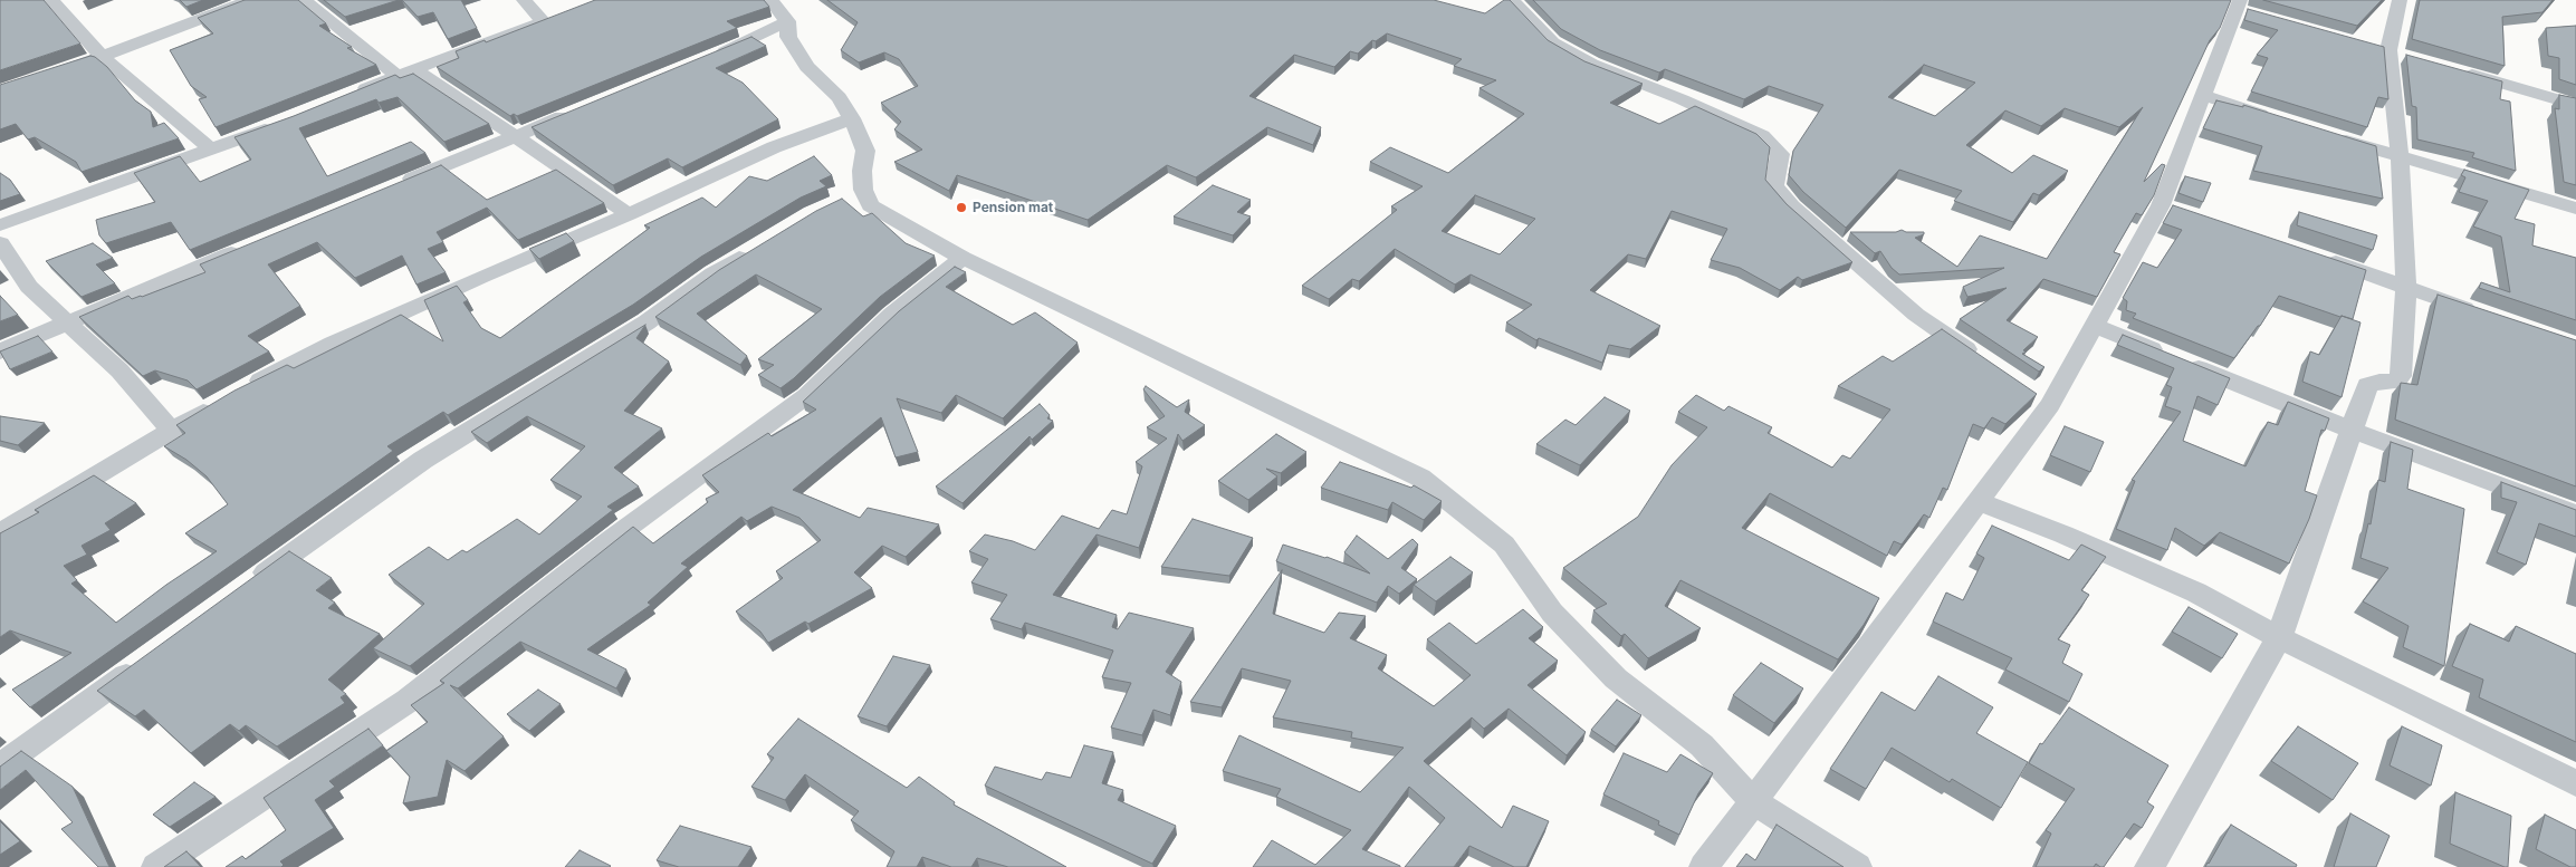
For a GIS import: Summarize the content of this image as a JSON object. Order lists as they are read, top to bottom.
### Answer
{
  "places": ["Pension mat"]
}
